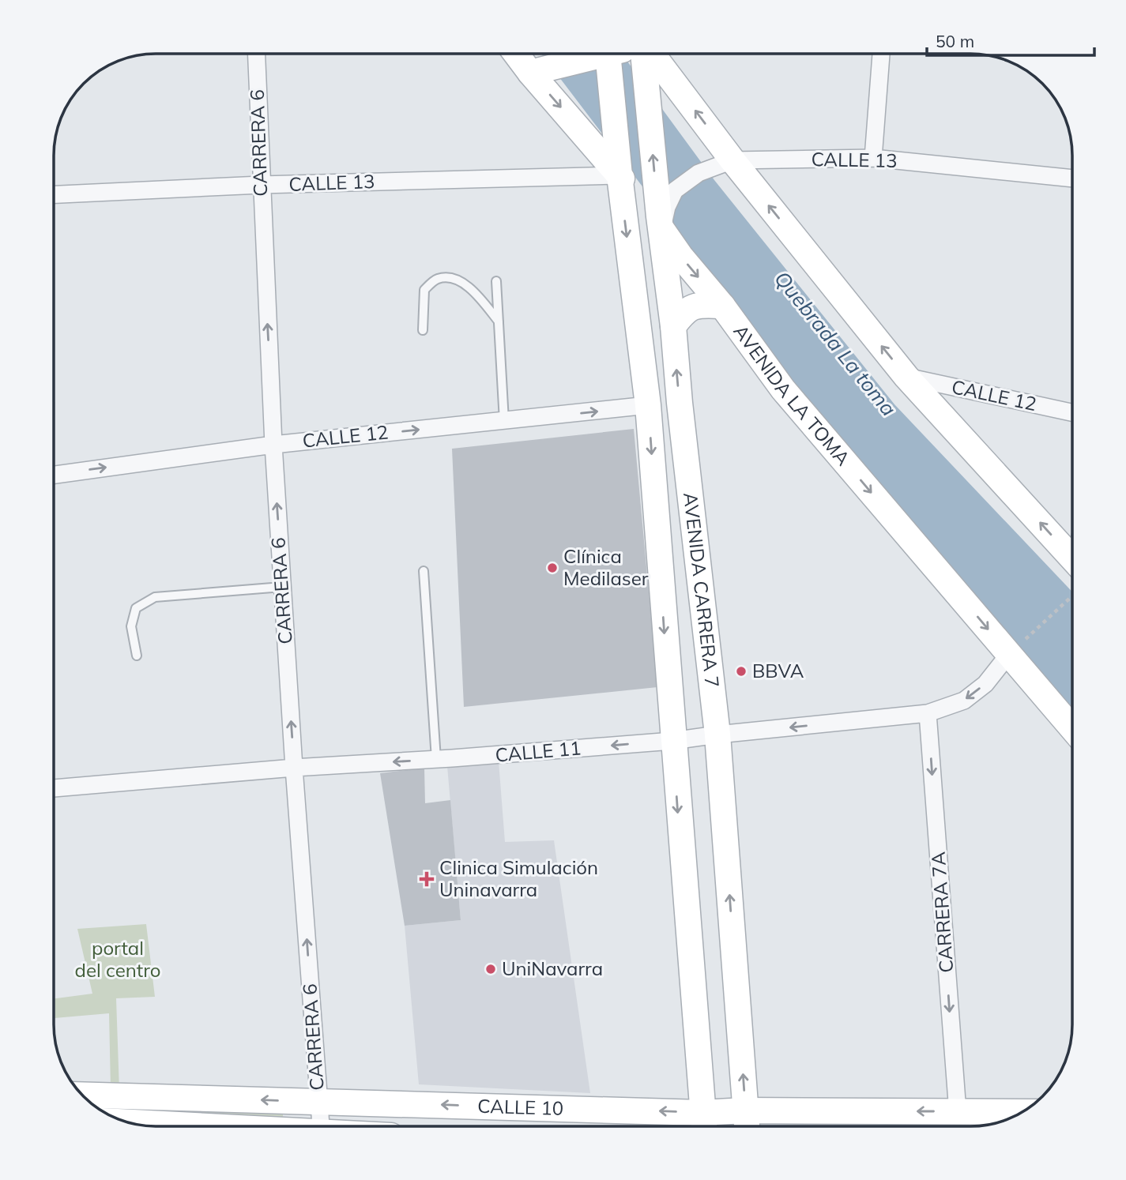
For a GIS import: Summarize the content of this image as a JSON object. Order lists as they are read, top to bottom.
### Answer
{
  "streets": {
    "main road": ["AVENIDA LA TOMA", "AVENIDA CARRERA 7", "CALLE 10"],
    "street": [
      "CARRERA 6",
      "CALLE 13",
      "CALLE 12",
      "CALLE 11",
      "CARRERA 7A"
    ]
  },
  "crossings": [
    ["CARRERA 6", "CALLE 13"],
    ["CARRERA 6", "CALLE 12"],
    ["CARRERA 6", "CALLE 11"],
    ["CARRERA 6", "CALLE 10"],
    ["CALLE 13", "AVENIDA LA TOMA"],
    ["CALLE 13", "AVENIDA CARRERA 7"],
    ["AVENIDA LA TOMA", "AVENIDA CARRERA 7"],
    ["AVENIDA LA TOMA", "CALLE 11"],
    ["CALLE 12", "AVENIDA CARRERA 7"],
    ["AVENIDA CARRERA 7", "CALLE 11"],
    ["AVENIDA CARRERA 7", "CALLE 10"],
    ["CALLE 11", "CARRERA 7A"],
    ["CARRERA 7A", "CALLE 10"]
  ],
  "one_way": [
    "CARRERA 6",
    "CALLE 12",
    "CALLE 11",
    "CARRERA 7A",
    "CALLE 10"
  ],
  "water": ["Quebrada La toma"],
  "parks": ["portal del centro"],
  "places": {
    "other": ["Clínica Medilaser", "BBVA", "UniNavarra"],
    "health": ["Clinica Simulación Uninavarra"]
  },
  "scale_bar": "50 m"
}
